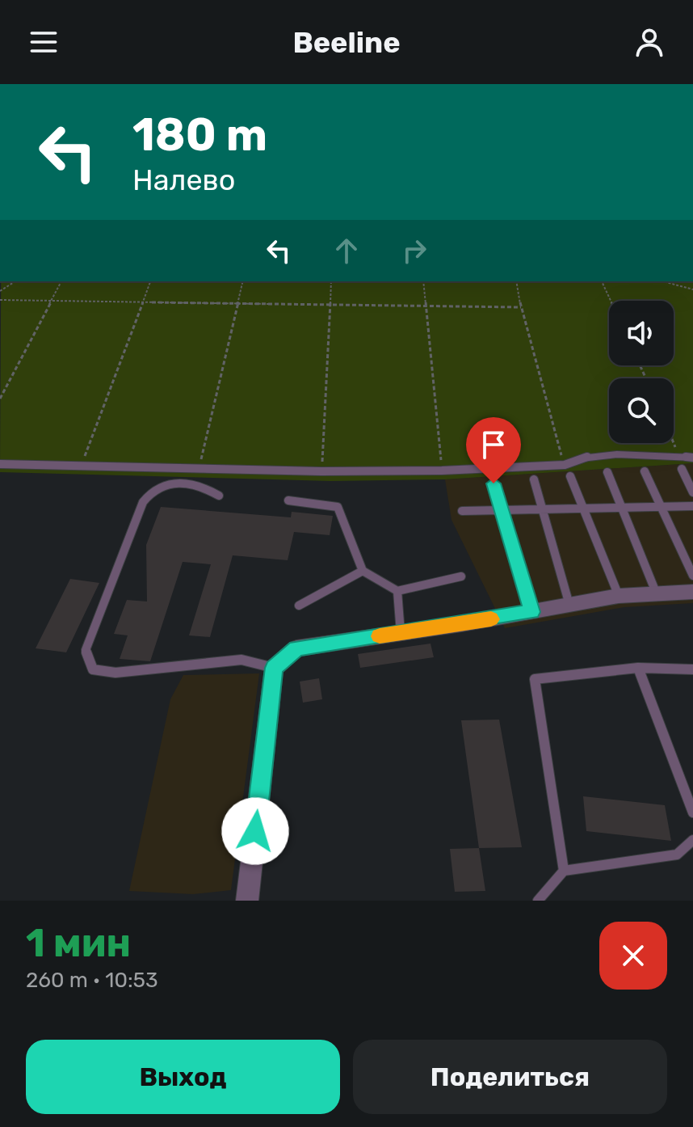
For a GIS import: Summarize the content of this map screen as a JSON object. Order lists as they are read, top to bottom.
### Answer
{
  "page": {
    "header": "Beeline",
    "turn": ["180 m", "Налево"],
    "heading": ["1 мин", "260 m · 10:53"],
    "buttons": ["Выход", "Поделиться"]
  }
}
